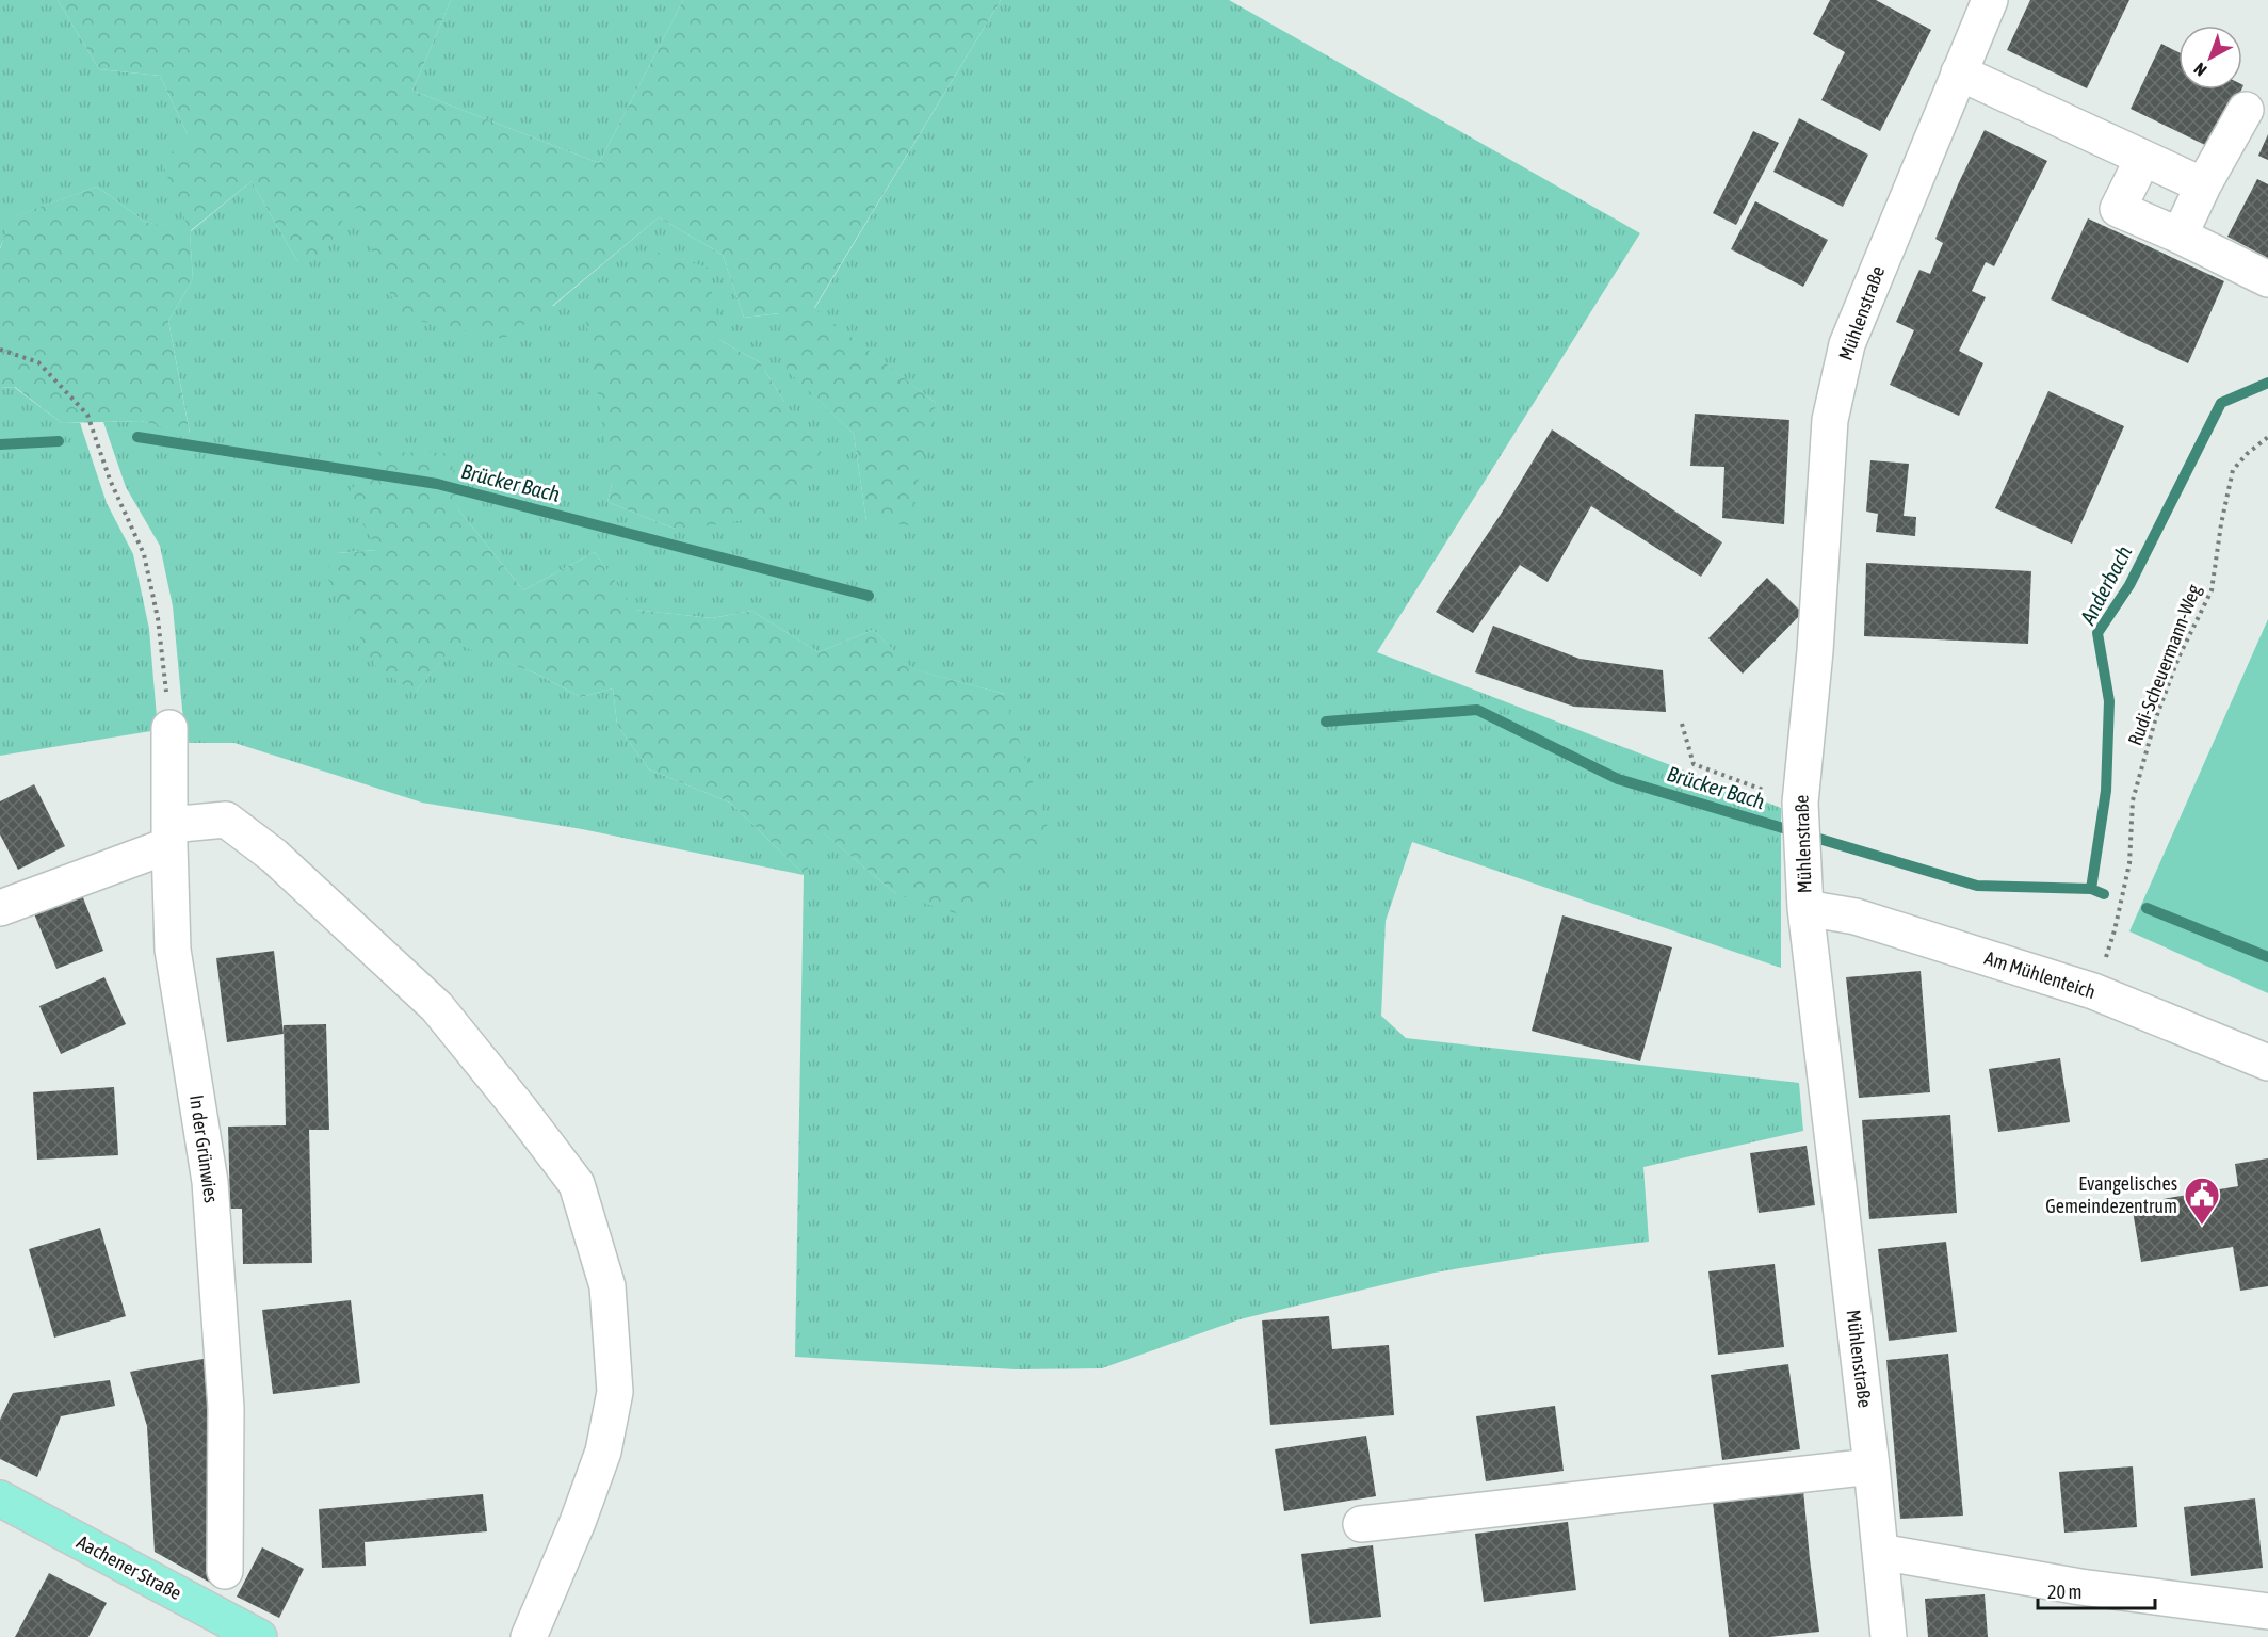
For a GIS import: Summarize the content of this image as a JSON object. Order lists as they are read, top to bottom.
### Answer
{
  "streets": {
    "main road": ["Aachener Straße"],
    "street": ["Mühlenstraße", "Am Mühlenteich", "In der Grünwies"],
    "path": ["Rudi-Scheuermann-Weg"]
  },
  "crossings": [
    ["Mühlenstraße", "Am Mühlenteich"],
    ["Rudi-Scheuermann-Weg", "Am Mühlenteich"]
  ],
  "water": ["Brücker Bach", "Anderbach"],
  "places": {
    "public building": ["Evangelisches Gemeindezentrum"]
  },
  "scale_bar": "20 m",
  "north": "bottom left"
}
